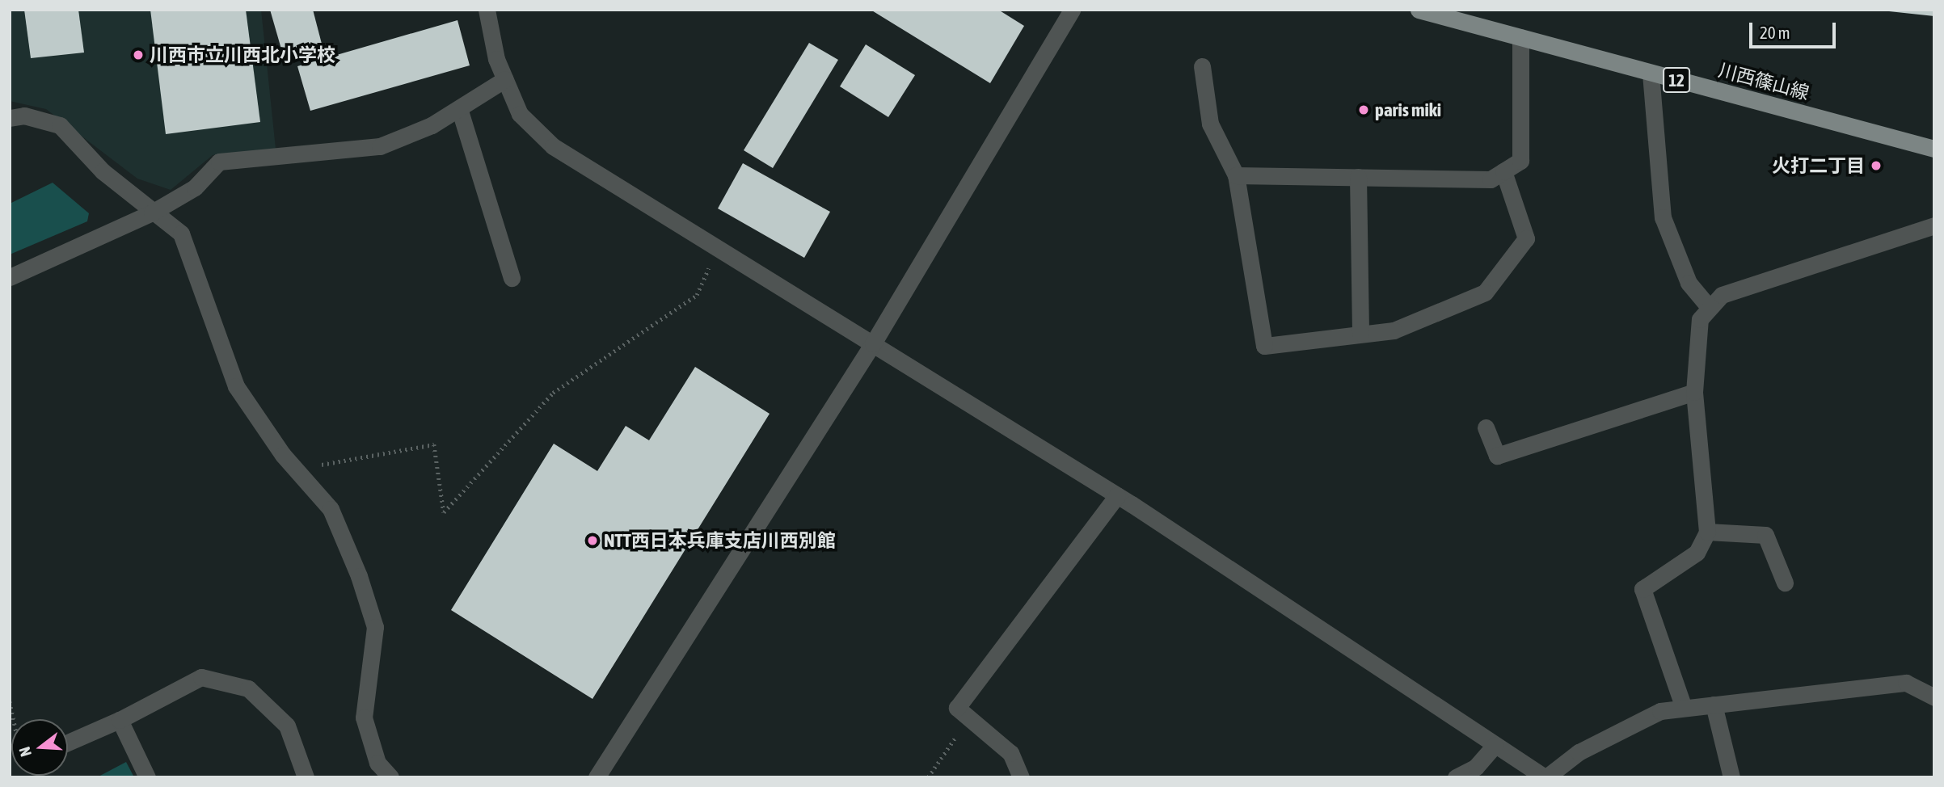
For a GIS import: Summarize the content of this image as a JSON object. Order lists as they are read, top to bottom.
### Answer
{
  "streets": {
    "main road": ["12", "川西篠山線"]
  },
  "places": [
    "川西市立川西北小学校",
    "paris miki",
    "火打二丁目",
    "NTT西日本兵庫支店川西別館"
  ],
  "scale_bar": "20 m",
  "north": "left"
}
